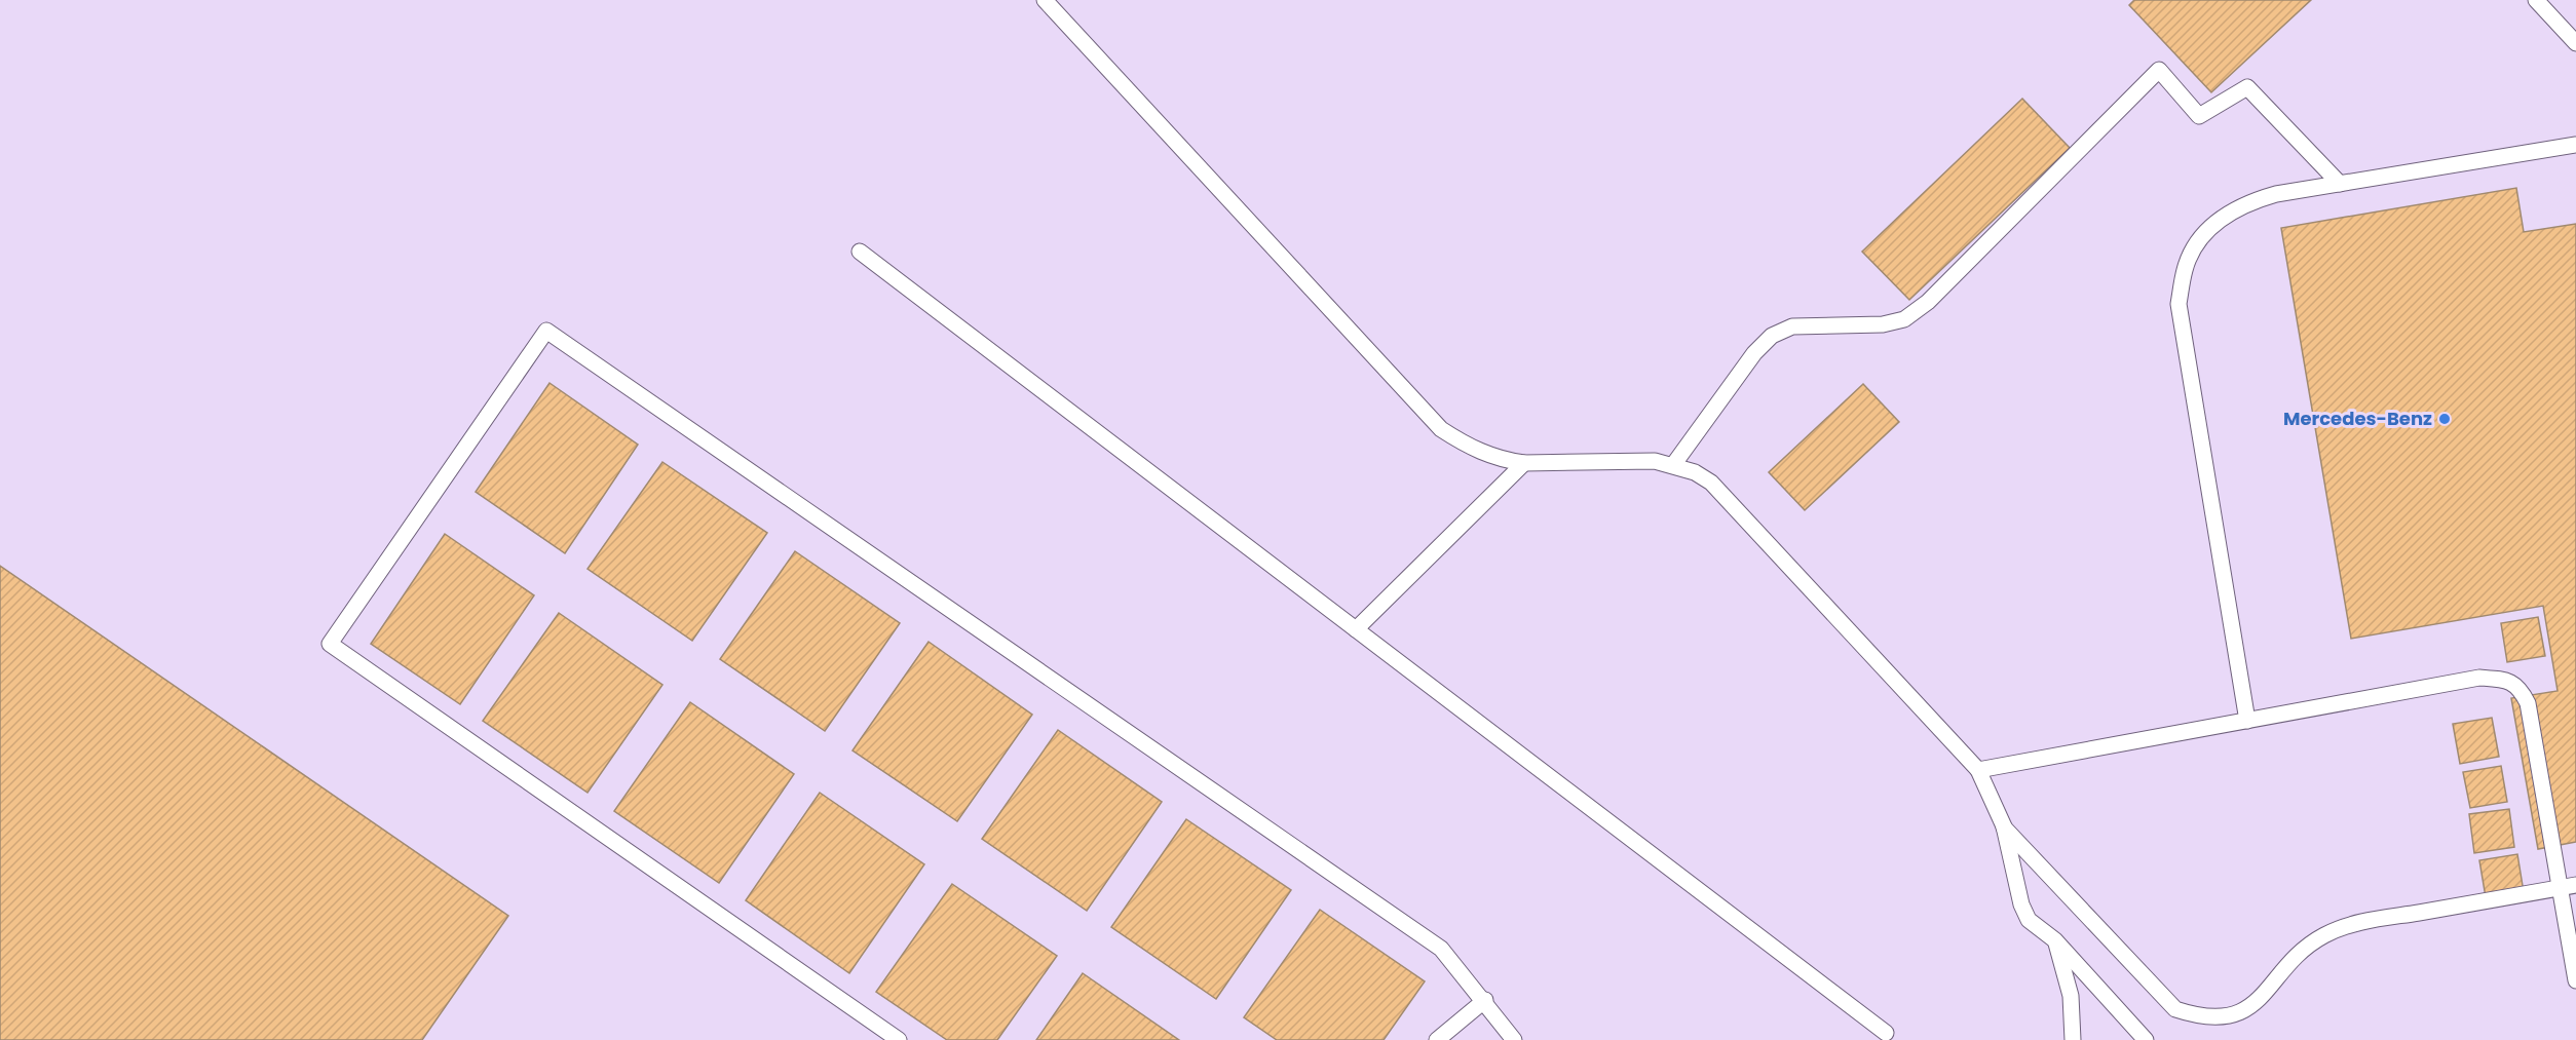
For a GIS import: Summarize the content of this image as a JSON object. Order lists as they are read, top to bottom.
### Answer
{
  "places": ["Mercedes-Benz"]
}
